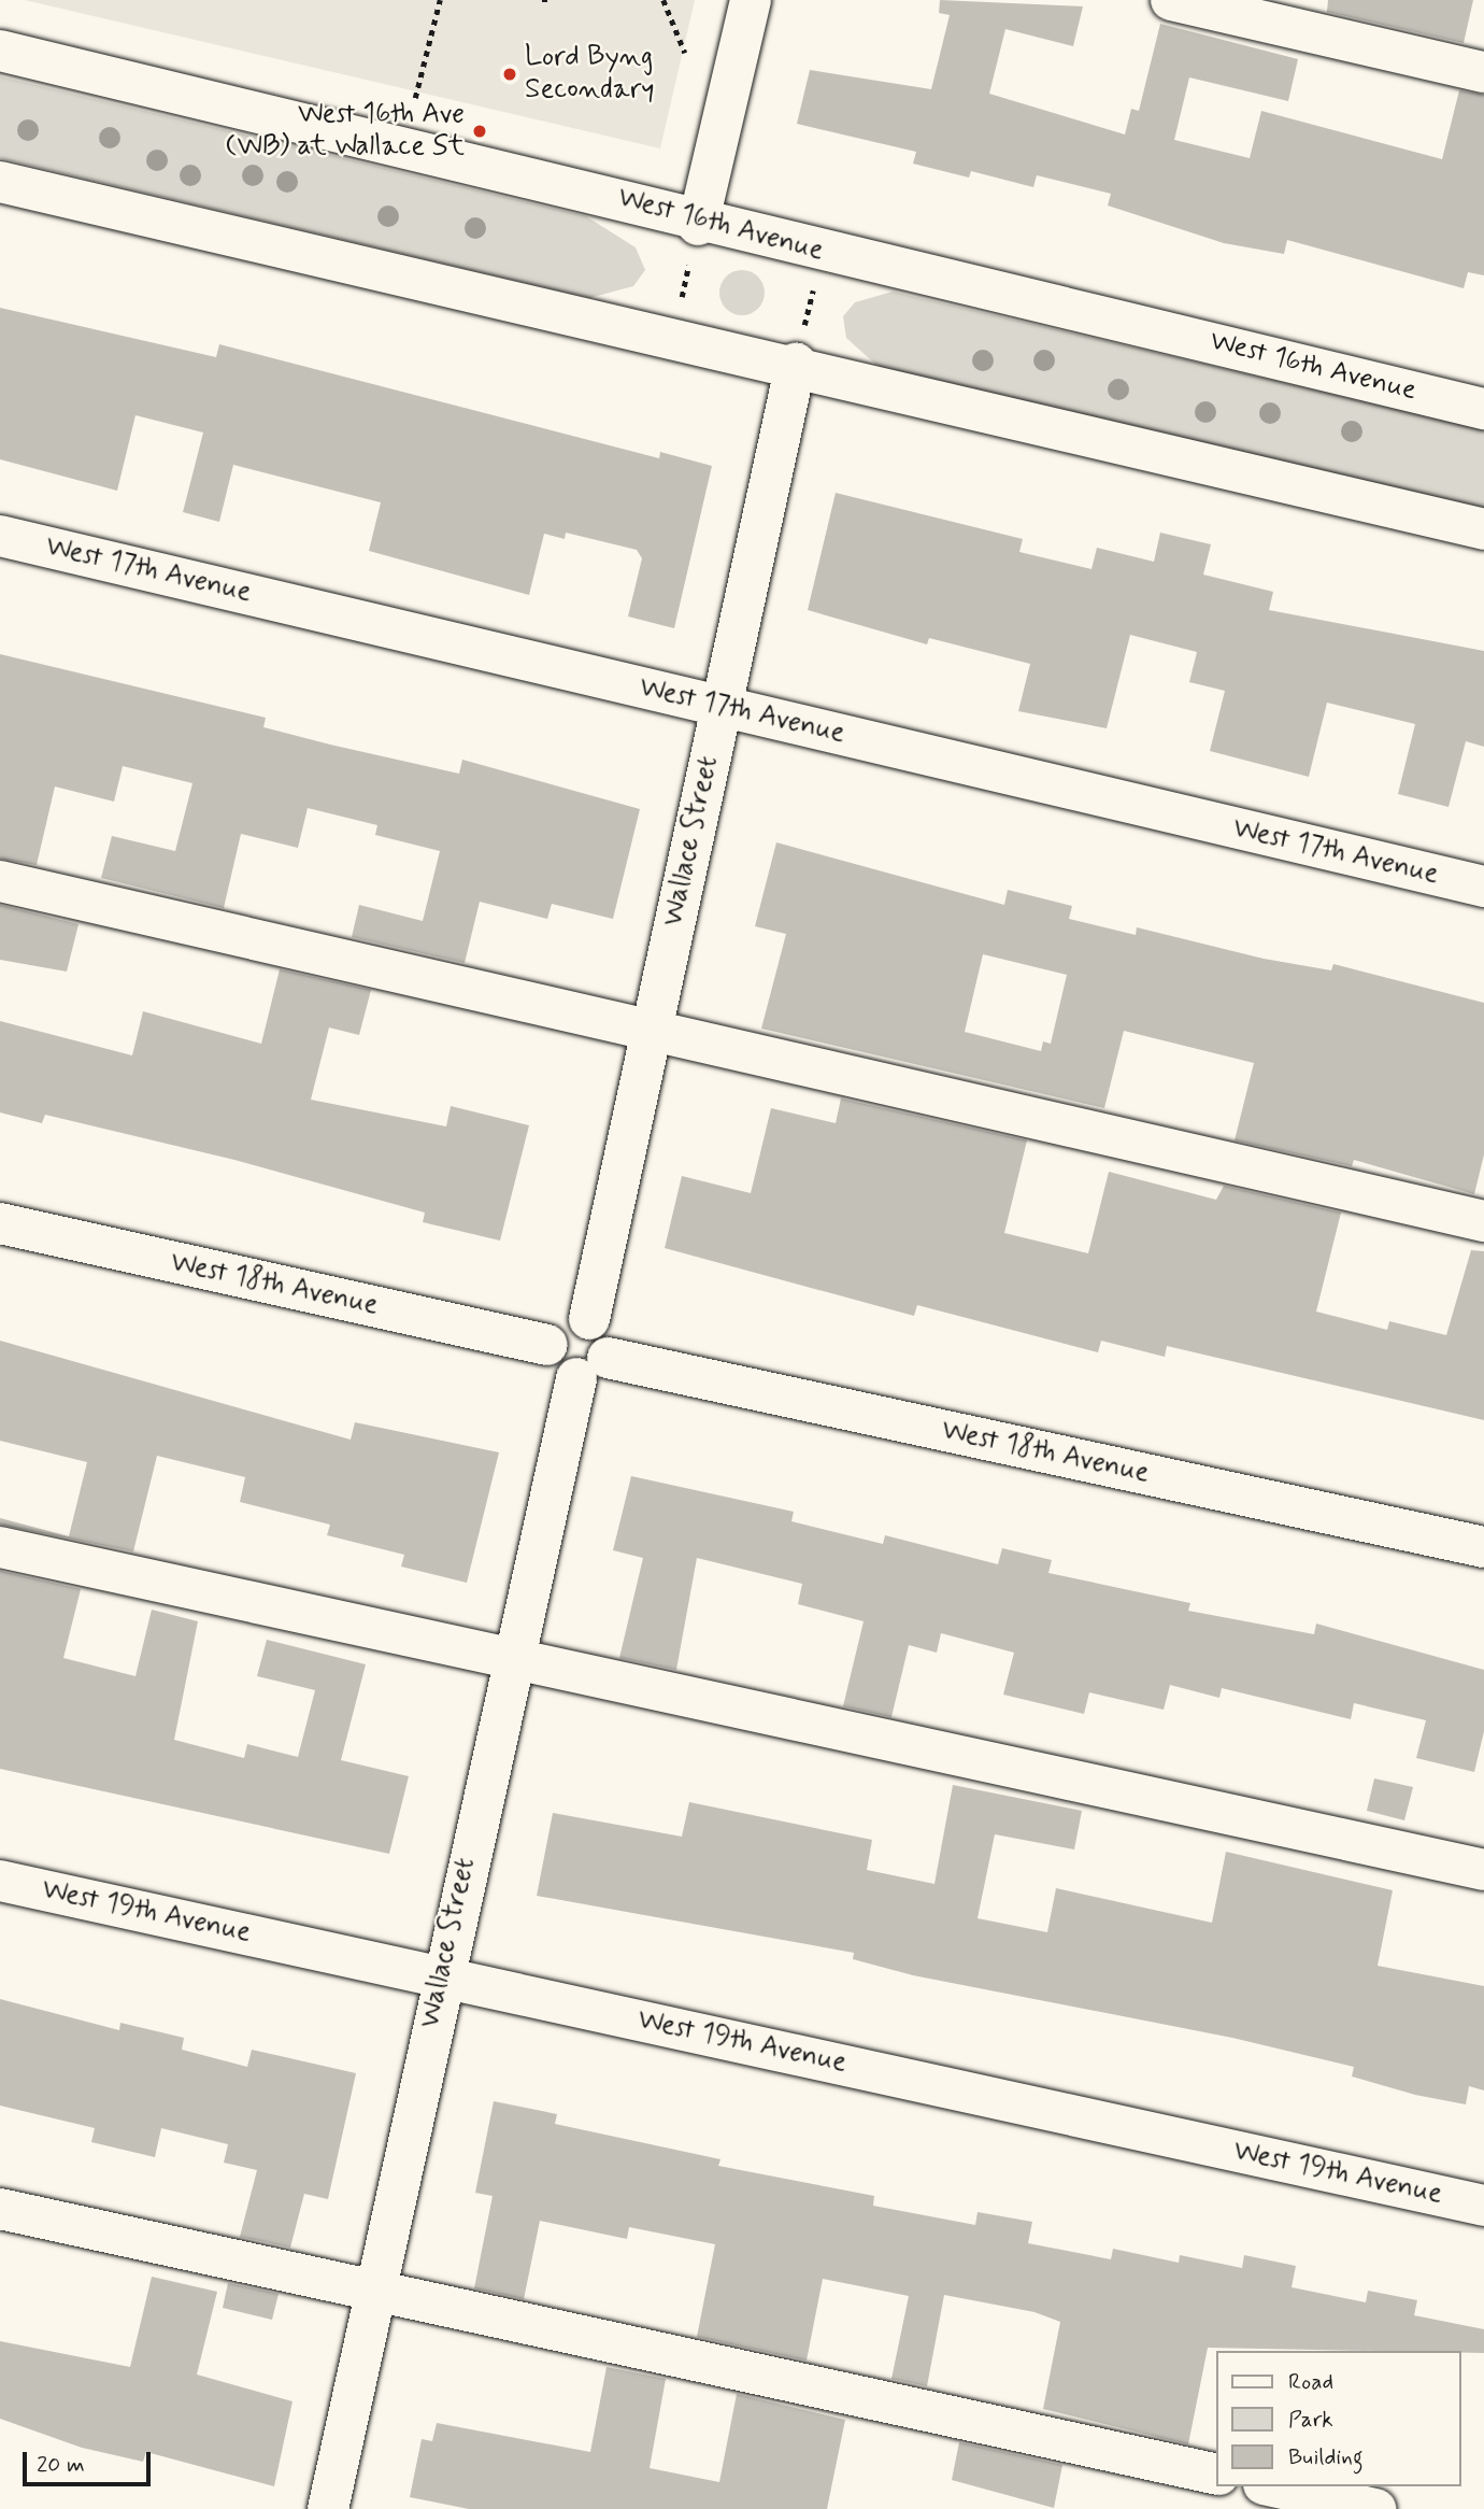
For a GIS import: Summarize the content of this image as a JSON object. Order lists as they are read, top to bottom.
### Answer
{
  "streets": {
    "street": [
      "West 16th Avenue",
      "West 17th Avenue",
      "Wallace Street",
      "West 18th Avenue",
      "West 19th Avenue"
    ]
  },
  "crossings": [
    ["West 17th Avenue", "Wallace Street"],
    ["Wallace Street", "West 18th Avenue"],
    ["Wallace Street", "West 19th Avenue"]
  ],
  "places": ["Lord Byng Secondary", "West 16th Ave (WB) at Wallace St"],
  "legend": ["Road", "Park", "Building"],
  "scale_bar": "20 m"
}
